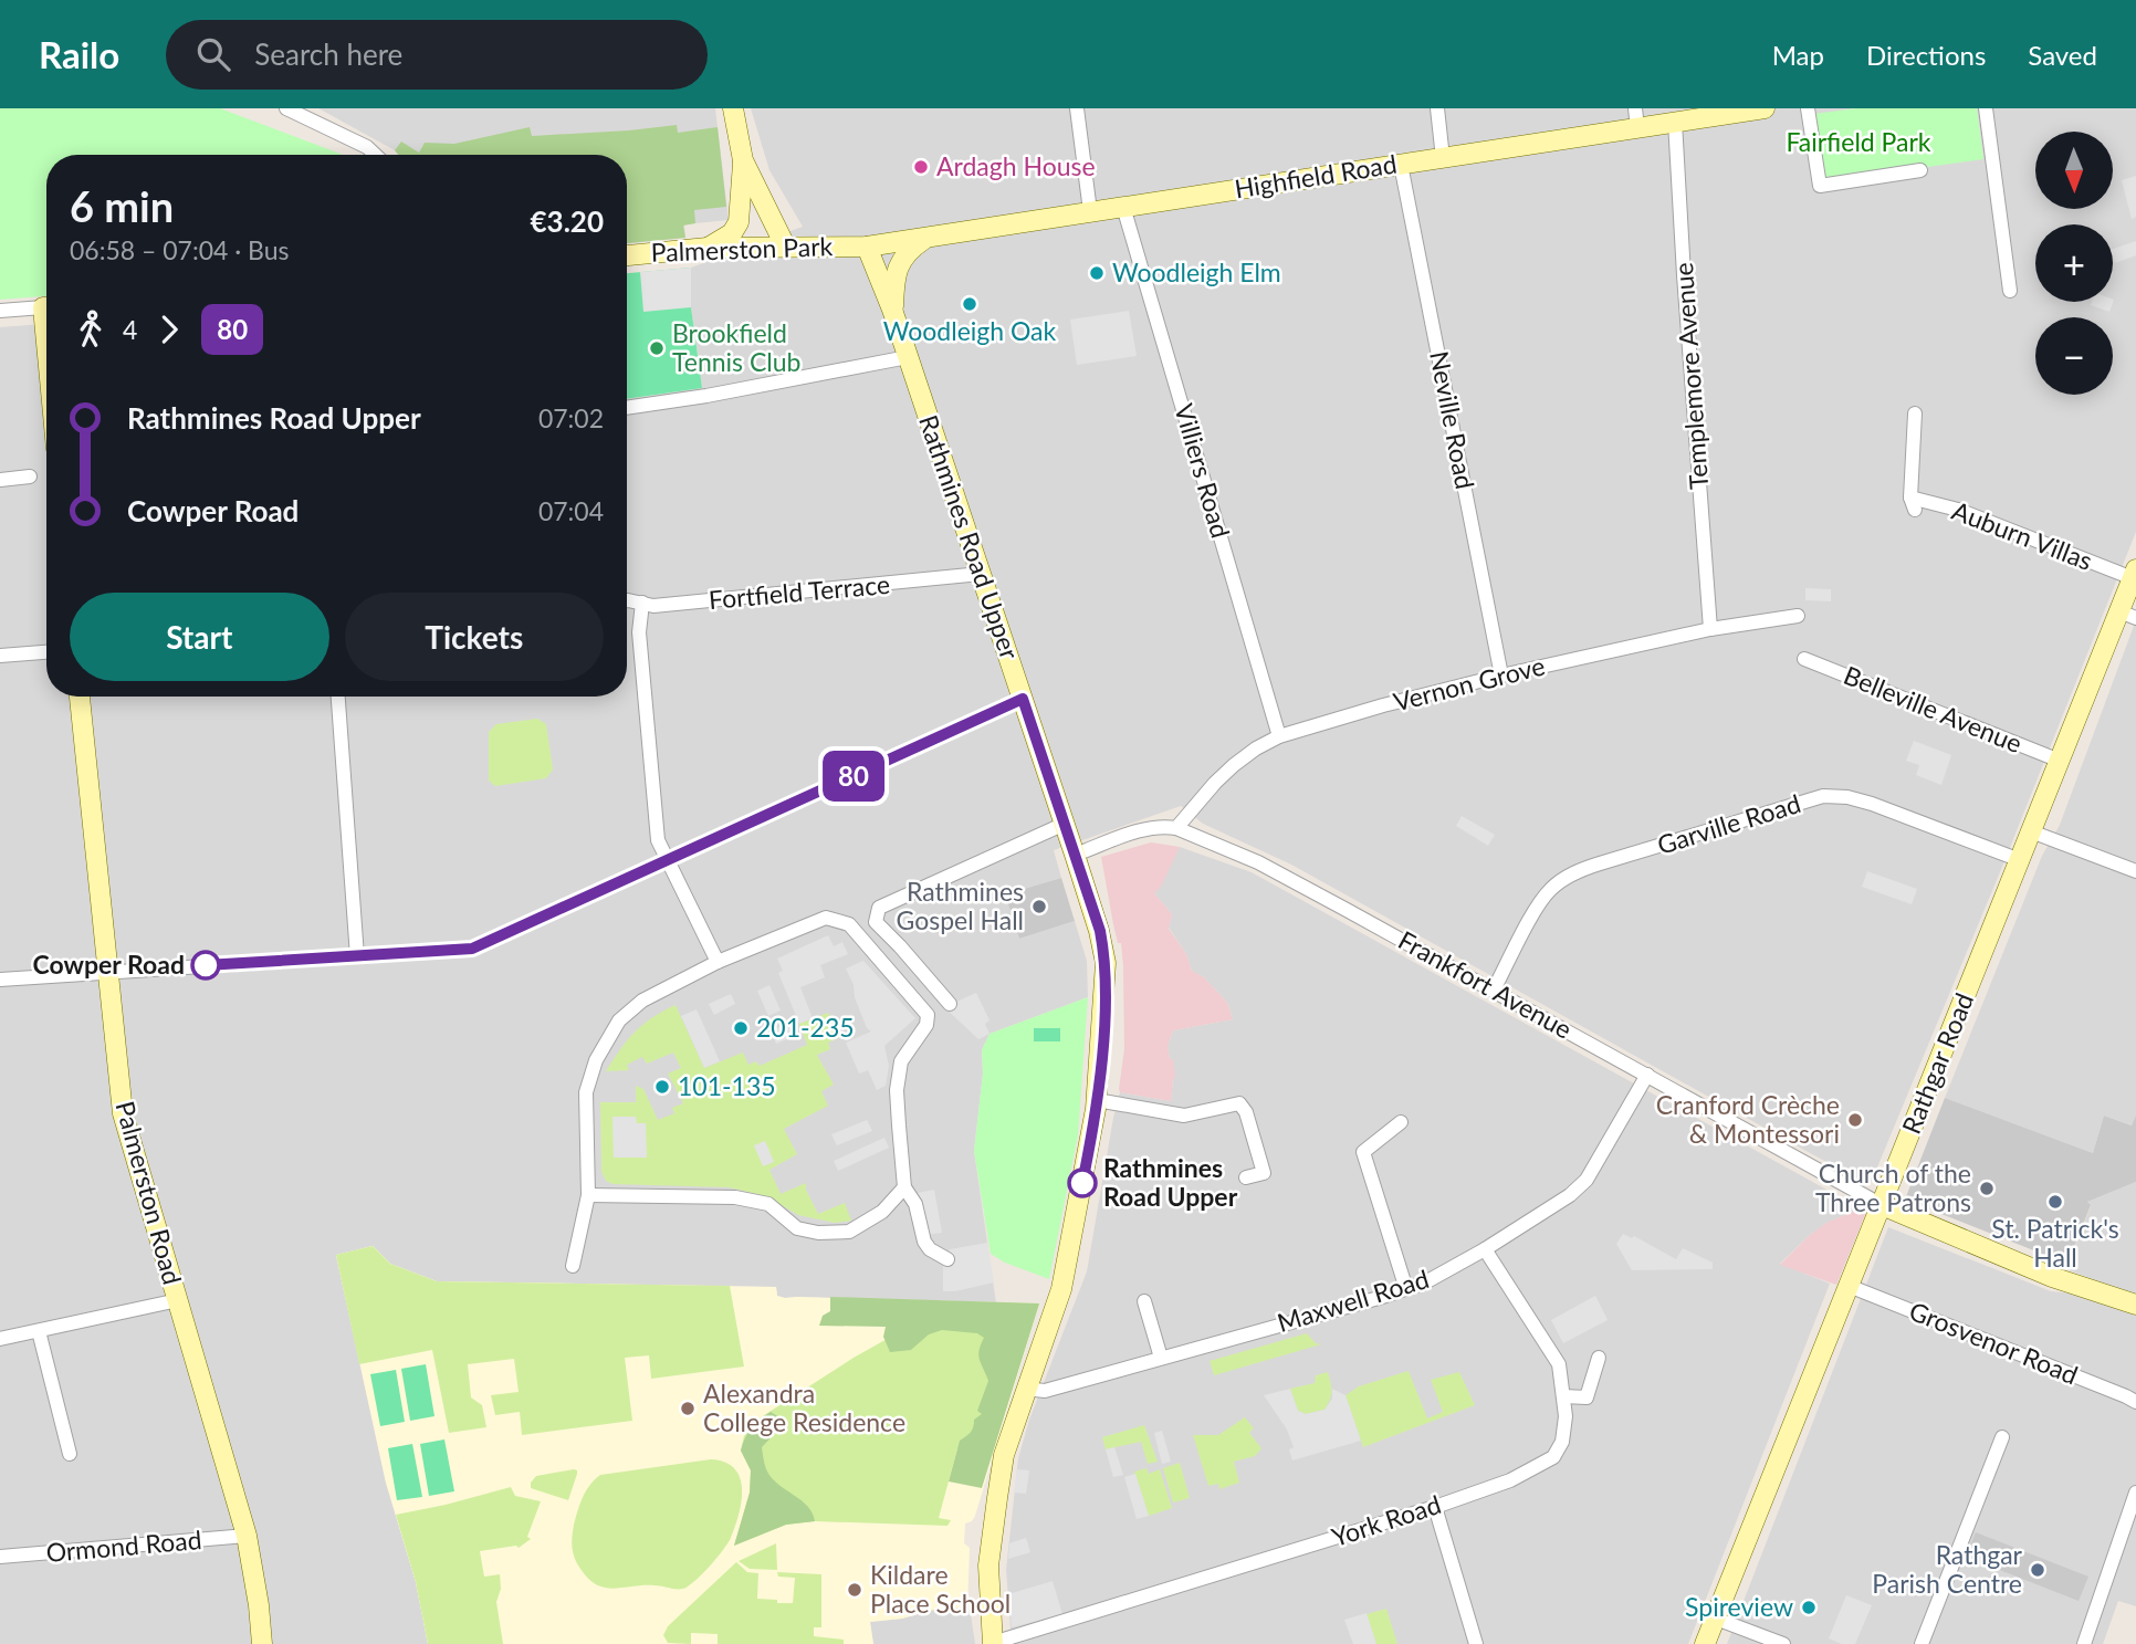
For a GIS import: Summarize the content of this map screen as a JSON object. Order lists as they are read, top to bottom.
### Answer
{
  "streets": {
    "main road": [
      "Highfield Road",
      "Palmerston Park",
      "Rathmines Road Upper",
      "Rathgar Road",
      "Palmerston Road"
    ],
    "street": [
      "Templemore Avenue",
      "Neville Road",
      "Villiers Road",
      "Auburn Villas",
      "Fortfield Terrace",
      "Vernon Grove",
      "Belleville Avenue",
      "Garville Road",
      "Frankfort Avenue",
      "Maxwell Road",
      "Grosvenor Road",
      "York Road",
      "Ormond Road"
    ]
  },
  "crossings": [
    ["Highfield Road", "Palmerston Park"],
    ["Highfield Road", "Templemore Avenue"],
    ["Highfield Road", "Neville Road"],
    ["Highfield Road", "Villiers Road"],
    ["Highfield Road", "Rathmines Road Upper"],
    ["Palmerston Park", "Rathmines Road Upper"],
    ["Templemore Avenue", "Vernon Grove"],
    ["Neville Road", "Vernon Grove"],
    ["Villiers Road", "Vernon Grove"],
    ["Auburn Villas", "Rathgar Road"],
    ["Rathmines Road Upper", "Fortfield Terrace"],
    ["Rathmines Road Upper", "Frankfort Avenue"],
    ["Rathmines Road Upper", "Maxwell Road"],
    ["Rathmines Road Upper", "York Road"],
    ["Vernon Grove", "Frankfort Avenue"],
    ["Belleville Avenue", "Rathgar Road"],
    ["Garville Road", "Frankfort Avenue"],
    ["Garville Road", "Rathgar Road"],
    ["Frankfort Avenue", "Rathgar Road"],
    ["Frankfort Avenue", "Maxwell Road"],
    ["Rathgar Road", "Grosvenor Road"],
    ["Palmerston Road", "Ormond Road"],
    ["Maxwell Road", "York Road"]
  ],
  "parks": ["Fairfield Park"],
  "places": [
    "Ardagh House",
    "Woodleigh Elm",
    "Woodleigh Oak",
    "Brookfield Tennis Club",
    "Rathmines Gospel Hall",
    "Cowper Road",
    "201-235",
    "101-135",
    "Cranford Crèche & Montessori",
    "Rathmines Road Upper",
    "Church of the Three Patrons",
    "St. Patrick's Hall",
    "Alexandra College Residence",
    "Rathgar Parish Centre",
    "Kildare Place School",
    "Spireview"
  ],
  "lines": ["bus line 80"],
  "north": "bottom",
  "page": {
    "header": "Railo",
    "search": "Search here",
    "nav": ["Map", "Directions", "Saved"],
    "on_map": "80",
    "map_buttons": ["+", "−"],
    "heading": ["6 min", "06:58 – 07:04 · Bus", "€3.20"],
    "legs": ["4", "80"],
    "list": [
      {
        "name": "Rathmines Road Upper",
        "value": "07:02"
      },
      {
        "name": "Cowper Road",
        "value": "07:04"
      }
    ],
    "buttons": ["Start", "Tickets"]
  }
}
